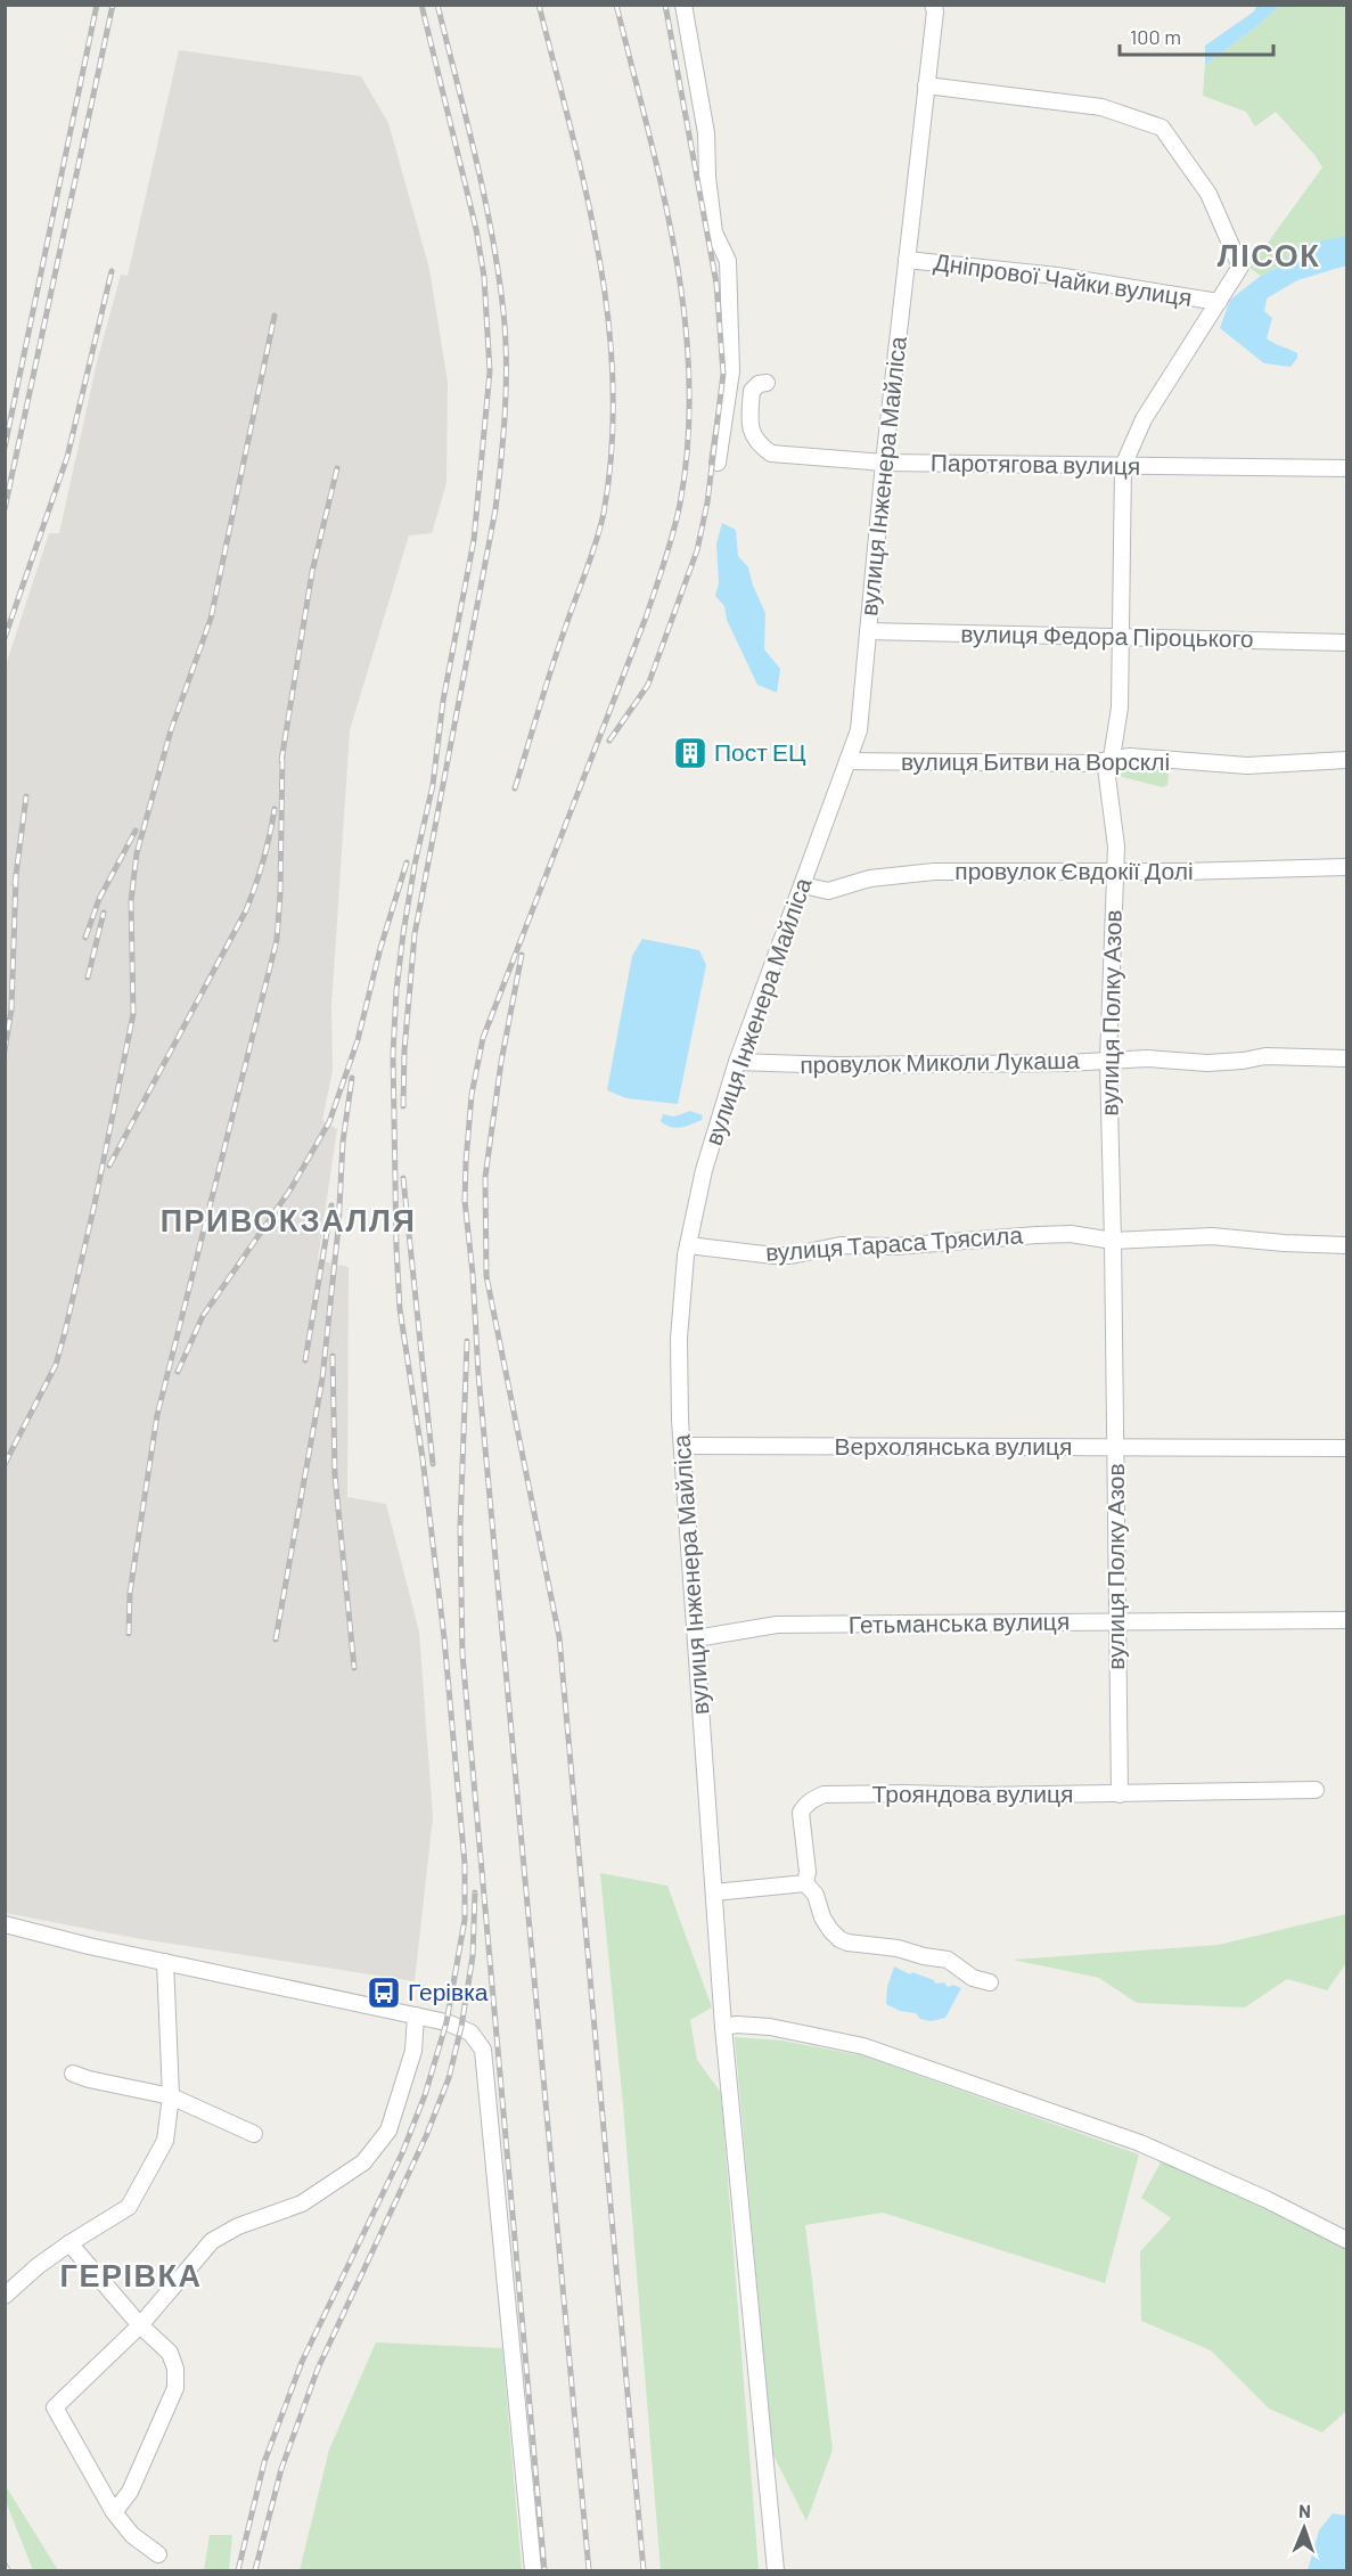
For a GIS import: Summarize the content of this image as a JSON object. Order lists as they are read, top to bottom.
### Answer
{
  "streets": {
    "street": [
      "Дніпрової Чайки вулиця",
      "Паротягова вулиця",
      "вулиця Інженера Майліса",
      "вулиця Федора Піроцького",
      "вулиця Битви на Ворсклі",
      "провулок Євдокії Долі",
      "вулиця Полку Азов",
      "провулок Миколи Лукаша",
      "вулиця Тараса Трясила",
      "Верхолянська вулиця",
      "Гетьманська вулиця",
      "Трояндова вулиця"
    ]
  },
  "crossings": [
    ["Дніпрової Чайки вулиця", "вулиця Інженера Майліса"],
    ["Дніпрової Чайки вулиця", "вулиця Полку Азов"],
    ["Паротягова вулиця", "вулиця Інженера Майліса"],
    ["Паротягова вулиця", "вулиця Полку Азов"],
    ["вулиця Інженера Майліса", "вулиця Федора Піроцького"],
    ["вулиця Інженера Майліса", "вулиця Битви на Ворсклі"],
    ["вулиця Інженера Майліса", "провулок Євдокії Долі"],
    ["вулиця Інженера Майліса", "вулиця Полку Азов"],
    ["вулиця Інженера Майліса", "провулок Миколи Лукаша"],
    ["вулиця Інженера Майліса", "вулиця Тараса Трясила"],
    ["вулиця Інженера Майліса", "Верхолянська вулиця"],
    ["вулиця Інженера Майліса", "Гетьманська вулиця"],
    ["вулиця Федора Піроцького", "вулиця Полку Азов"],
    ["вулиця Битви на Ворсклі", "вулиця Полку Азов"],
    ["провулок Євдокії Долі", "вулиця Полку Азов"],
    ["вулиця Полку Азов", "провулок Миколи Лукаша"],
    ["вулиця Полку Азов", "вулиця Тараса Трясила"],
    ["вулиця Полку Азов", "Верхолянська вулиця"],
    ["вулиця Полку Азов", "Гетьманська вулиця"],
    ["вулиця Полку Азов", "Трояндова вулиця"]
  ],
  "districts": ["ЛІСОК", "ПРИВОКЗАЛЛЯ", "ГЕРІВКА"],
  "places": {
    "building": ["Пост ЕЦ"],
    "bus stop": ["Герівка"]
  },
  "scale_bar": "100 m",
  "north": "top"
}
